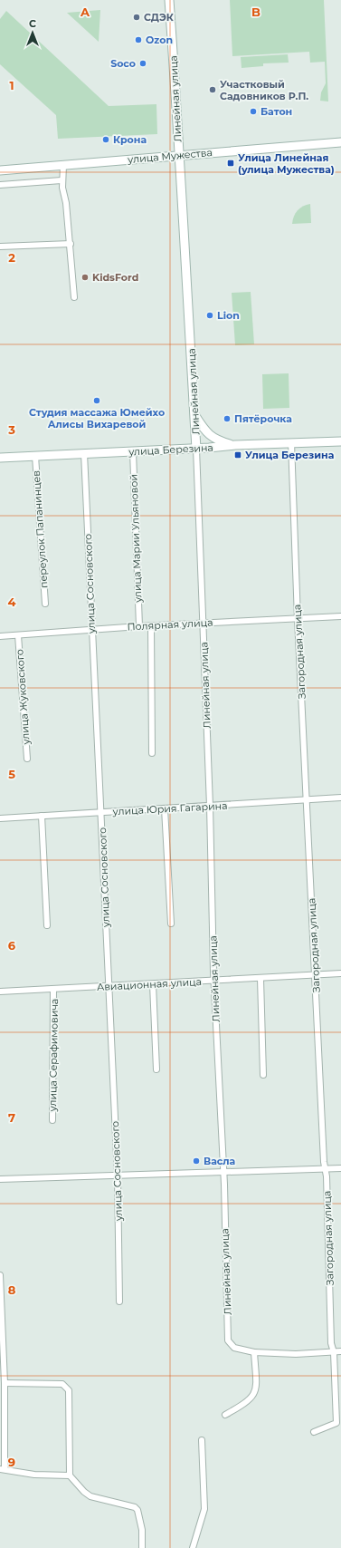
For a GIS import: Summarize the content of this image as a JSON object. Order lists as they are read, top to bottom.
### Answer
{
  "streets": {
    "street": [
      "Линейная улица",
      "улица Мужества",
      "улица Березина",
      "переулок Папанинцев",
      "улица Марии Ульяновой",
      "улица Сосновского",
      "Полярная улица",
      "Загородная улица",
      "улица Жуковского",
      "улица Юрия Гагарина",
      "Авиационная улица",
      "улица Серафимовича"
    ]
  },
  "crossings": [
    ["Линейная улица", "улица Мужества"],
    ["Линейная улица", "улица Березина"],
    ["Линейная улица", "Полярная улица"],
    ["Линейная улица", "Загородная улица"],
    ["Линейная улица", "улица Юрия Гагарина"],
    ["Линейная улица", "Авиационная улица"],
    ["улица Березина", "переулок Папанинцев"],
    ["улица Березина", "улица Марии Ульяновой"],
    ["улица Березина", "улица Сосновского"],
    ["улица Березина", "Загородная улица"],
    ["улица Марии Ульяновой", "Полярная улица"],
    ["улица Сосновского", "Полярная улица"],
    ["улица Сосновского", "улица Юрия Гагарина"],
    ["улица Сосновского", "Авиационная улица"],
    ["Полярная улица", "Загородная улица"],
    ["Полярная улица", "улица Жуковского"],
    ["Загородная улица", "улица Юрия Гагарина"],
    ["Загородная улица", "Авиационная улица"],
    ["Авиационная улица", "улица Серафимовича"]
  ],
  "places": {
    "other": [
      "СДЭК",
      "Ozon",
      "Soco",
      "Участковый Садовников Р.П.",
      "Батон",
      "Крона",
      "KidsFord",
      "Lion",
      "Студия массажа Юмейхо Алисы Вихаревой",
      "Пятёрочка",
      "Васла"
    ],
    "transit": ["Улица Линейная (улица Мужества)", "Улица Березина"]
  },
  "north": "top",
  "grid": {
    "columns": ["A", "B"],
    "rows": [
      "1",
      "2",
      "3",
      "4",
      "5",
      "6",
      "7",
      "8",
      "9"
    ]
  }
}
